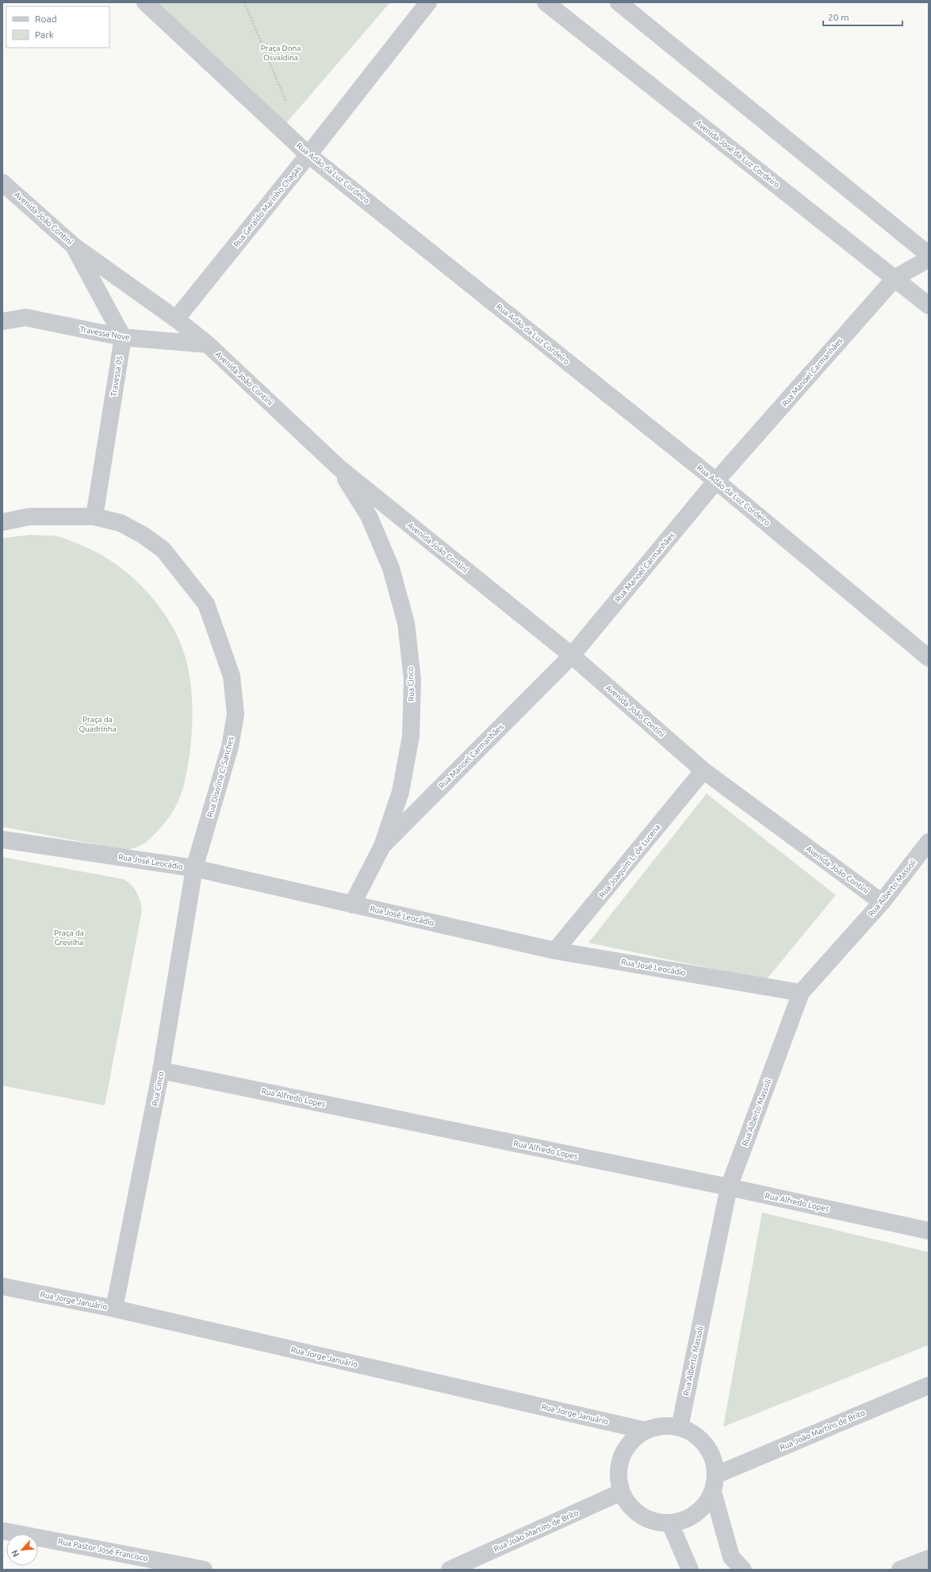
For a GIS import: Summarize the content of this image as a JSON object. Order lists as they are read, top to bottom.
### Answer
{
  "streets": {
    "street": [
      "Avenida José da Luz Cordeiro",
      "Rua Adão da Luz Cordeiro",
      "Rua Geraldo Marinho Chagas",
      "Avenida João Contini",
      "Travessa Nove",
      "Rua Manoel Carmanhães",
      "Travessa 05",
      "Rua Cinco",
      "Rua Disolina C. Sanches",
      "Rua Joaquim L. de Lucena",
      "Rua José Leocádio",
      "Rua Alberto Massoli",
      "Rua Alfredo Lopes",
      "Rua Jorge Januário",
      "Rua João Martins de Brito",
      "Rua Pastor José Francisco"
    ]
  },
  "crossings": [
    ["Avenida José da Luz Cordeiro", "Rua Manoel Carmanhães"],
    ["Rua Adão da Luz Cordeiro", "Rua Geraldo Marinho Chagas"],
    ["Rua Adão da Luz Cordeiro", "Rua Manoel Carmanhães"],
    ["Rua Geraldo Marinho Chagas", "Avenida João Contini"],
    ["Avenida João Contini", "Travessa Nove"],
    ["Avenida João Contini", "Rua Manoel Carmanhães"],
    ["Avenida João Contini", "Rua Cinco"],
    ["Avenida João Contini", "Rua Joaquim L. de Lucena"],
    ["Avenida João Contini", "Rua Alberto Massoli"],
    ["Travessa Nove", "Travessa 05"],
    ["Rua Manoel Carmanhães", "Rua Cinco"],
    ["Travessa 05", "Rua Disolina C. Sanches"],
    ["Rua Cinco", "Rua Disolina C. Sanches"],
    ["Rua Cinco", "Rua José Leocádio"],
    ["Rua Cinco", "Rua Alfredo Lopes"],
    ["Rua Cinco", "Rua Jorge Januário"],
    ["Rua Disolina C. Sanches", "Rua José Leocádio"],
    ["Rua Joaquim L. de Lucena", "Rua José Leocádio"],
    ["Rua José Leocádio", "Rua Alberto Massoli"],
    ["Rua Alberto Massoli", "Rua Alfredo Lopes"],
    ["Rua Alberto Massoli", "Rua Jorge Januário"],
    ["Rua Alberto Massoli", "Rua João Martins de Brito"],
    ["Rua Jorge Januário", "Rua João Martins de Brito"]
  ],
  "parks": ["Praça Dona Osvaldina", "Praça da Quadrinha", "Praça da Grevilha"],
  "legend": ["Road", "Park"],
  "scale_bar": "20 m",
  "north": "bottom left"
}
